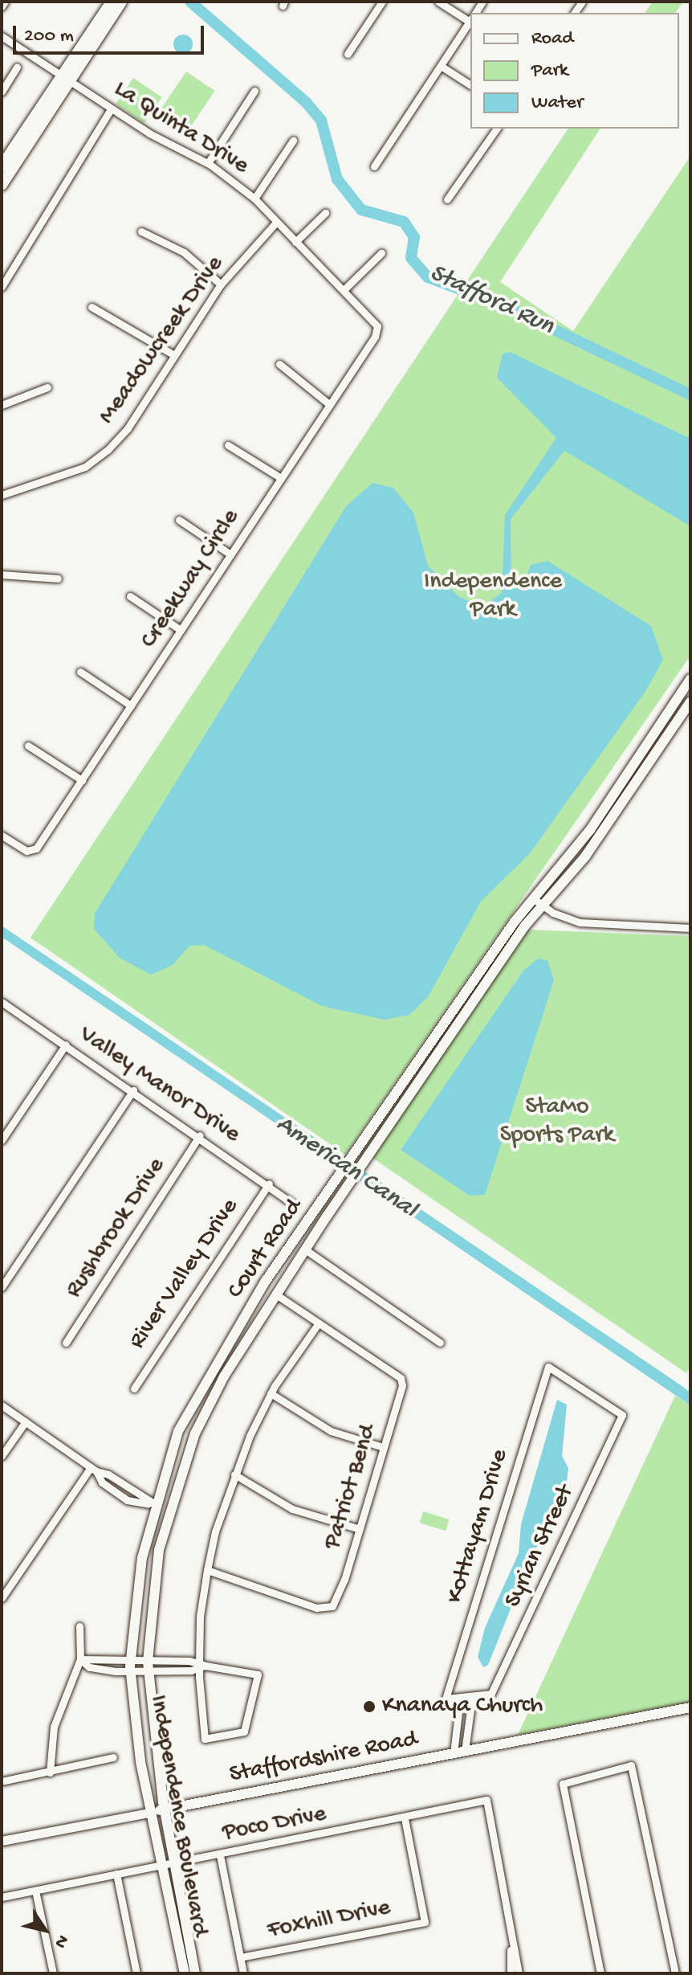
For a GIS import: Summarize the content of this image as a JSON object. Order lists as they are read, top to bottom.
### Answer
{
  "streets": {
    "main road": ["Court Road", "Staffordshire Road", "Independence Boulevard"],
    "street": [
      "La Quinta Drive",
      "Meadowcreek Drive",
      "Creekway Circle",
      "Valley Manor Drive",
      "Rushbrook Drive",
      "River Valley Drive",
      "Patriot Bend",
      "Kottayam Drive",
      "Syrian Street",
      "Poco Drive",
      "Foxhill Drive"
    ]
  },
  "crossings": [
    ["La Quinta Drive", "Meadowcreek Drive"],
    ["La Quinta Drive", "Creekway Circle"],
    ["Valley Manor Drive", "Rushbrook Drive"],
    ["Valley Manor Drive", "River Valley Drive"],
    ["Court Road", "Independence Boulevard"],
    ["Kottayam Drive", "Syrian Street"],
    ["Staffordshire Road", "Independence Boulevard"],
    ["Independence Boulevard", "Poco Drive"],
    ["Poco Drive", "Foxhill Drive"]
  ],
  "water": ["Stafford Run", "American Canal"],
  "parks": ["Independence Park", "StaMo Sports Park"],
  "places": ["Knanaya Church"],
  "legend": ["Road", "Park", "Water"],
  "scale_bar": "200 m",
  "north": "bottom right"
}
